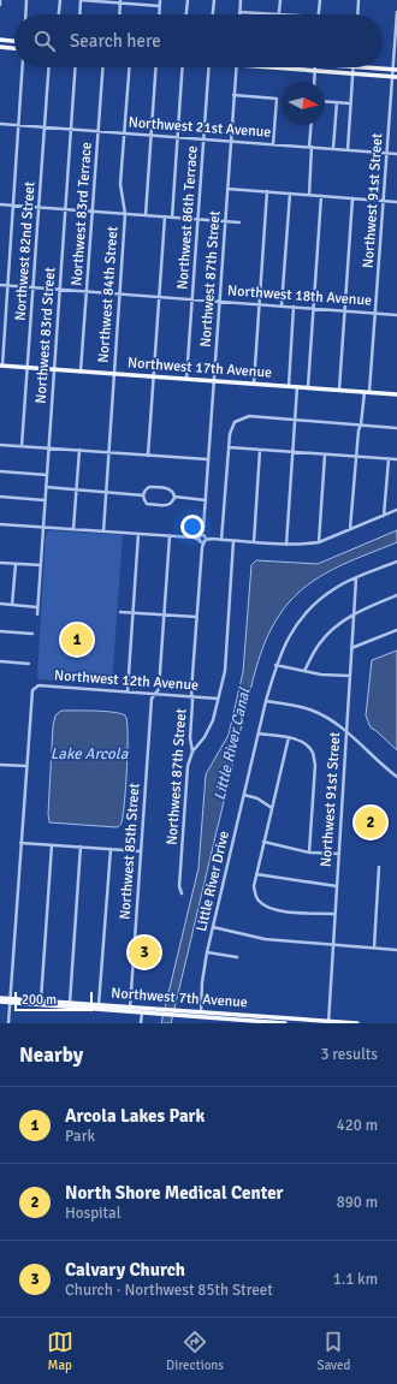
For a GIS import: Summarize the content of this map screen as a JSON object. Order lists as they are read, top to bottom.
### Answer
{
  "streets": {
    "main road": ["Northwest 17th Avenue", "Northwest 7th Avenue"],
    "street": [
      "Northwest 21st Avenue",
      "Northwest 91st Street",
      "Northwest 83rd Terrace",
      "Northwest 86th Terrace",
      "Northwest 82nd Street",
      "Northwest 87th Street",
      "Northwest 84th Street",
      "Northwest 18th Avenue",
      "Northwest 83rd Street",
      "Northwest 12th Avenue",
      "Northwest 85th Street",
      "Little River Drive"
    ]
  },
  "crossings": [
    ["Northwest 21st Avenue", "Northwest 91st Street"],
    ["Northwest 21st Avenue", "Northwest 83rd Terrace"],
    ["Northwest 21st Avenue", "Northwest 86th Terrace"],
    ["Northwest 21st Avenue", "Northwest 82nd Street"],
    ["Northwest 21st Avenue", "Northwest 87th Street"],
    ["Northwest 21st Avenue", "Northwest 84th Street"],
    ["Northwest 21st Avenue", "Northwest 83rd Street"],
    ["Northwest 91st Street", "Northwest 18th Avenue"],
    ["Northwest 91st Street", "Northwest 17th Avenue"],
    ["Northwest 91st Street", "Little River Drive"],
    ["Northwest 91st Street", "Northwest 7th Avenue"],
    ["Northwest 83rd Terrace", "Northwest 18th Avenue"],
    ["Northwest 83rd Terrace", "Northwest 17th Avenue"],
    ["Northwest 86th Terrace", "Northwest 18th Avenue"],
    ["Northwest 86th Terrace", "Northwest 17th Avenue"],
    ["Northwest 82nd Street", "Northwest 18th Avenue"],
    ["Northwest 82nd Street", "Northwest 17th Avenue"],
    ["Northwest 87th Street", "Northwest 18th Avenue"],
    ["Northwest 87th Street", "Northwest 17th Avenue"],
    ["Northwest 87th Street", "Northwest 12th Avenue"],
    ["Northwest 84th Street", "Northwest 18th Avenue"],
    ["Northwest 84th Street", "Northwest 17th Avenue"],
    ["Northwest 18th Avenue", "Northwest 83rd Street"],
    ["Northwest 83rd Street", "Northwest 17th Avenue"],
    ["Northwest 12th Avenue", "Northwest 85th Street"],
    ["Northwest 85th Street", "Northwest 7th Avenue"],
    ["Little River Drive", "Northwest 7th Avenue"]
  ],
  "water": ["Little River Canal", "Lake Arcola"],
  "scale_bar": "200 m",
  "north": "right",
  "page": {
    "search": "Search here",
    "pins": ["1", "2", "3"],
    "scale": "200 m",
    "heading": ["Nearby", "3 results"],
    "list": [
      {
        "mark": "1",
        "name": "Arcola Lakes Park",
        "note": "Park",
        "value": "420 m"
      },
      {
        "mark": "2",
        "name": "North Shore Medical Center",
        "note": "Hospital",
        "value": "890 m"
      },
      {
        "mark": "3",
        "name": "Calvary Church",
        "note": "Church · Northwest 85th Street",
        "value": "1.1 km"
      }
    ],
    "nav": ["Map", "Directions", "Saved"]
  }
}
